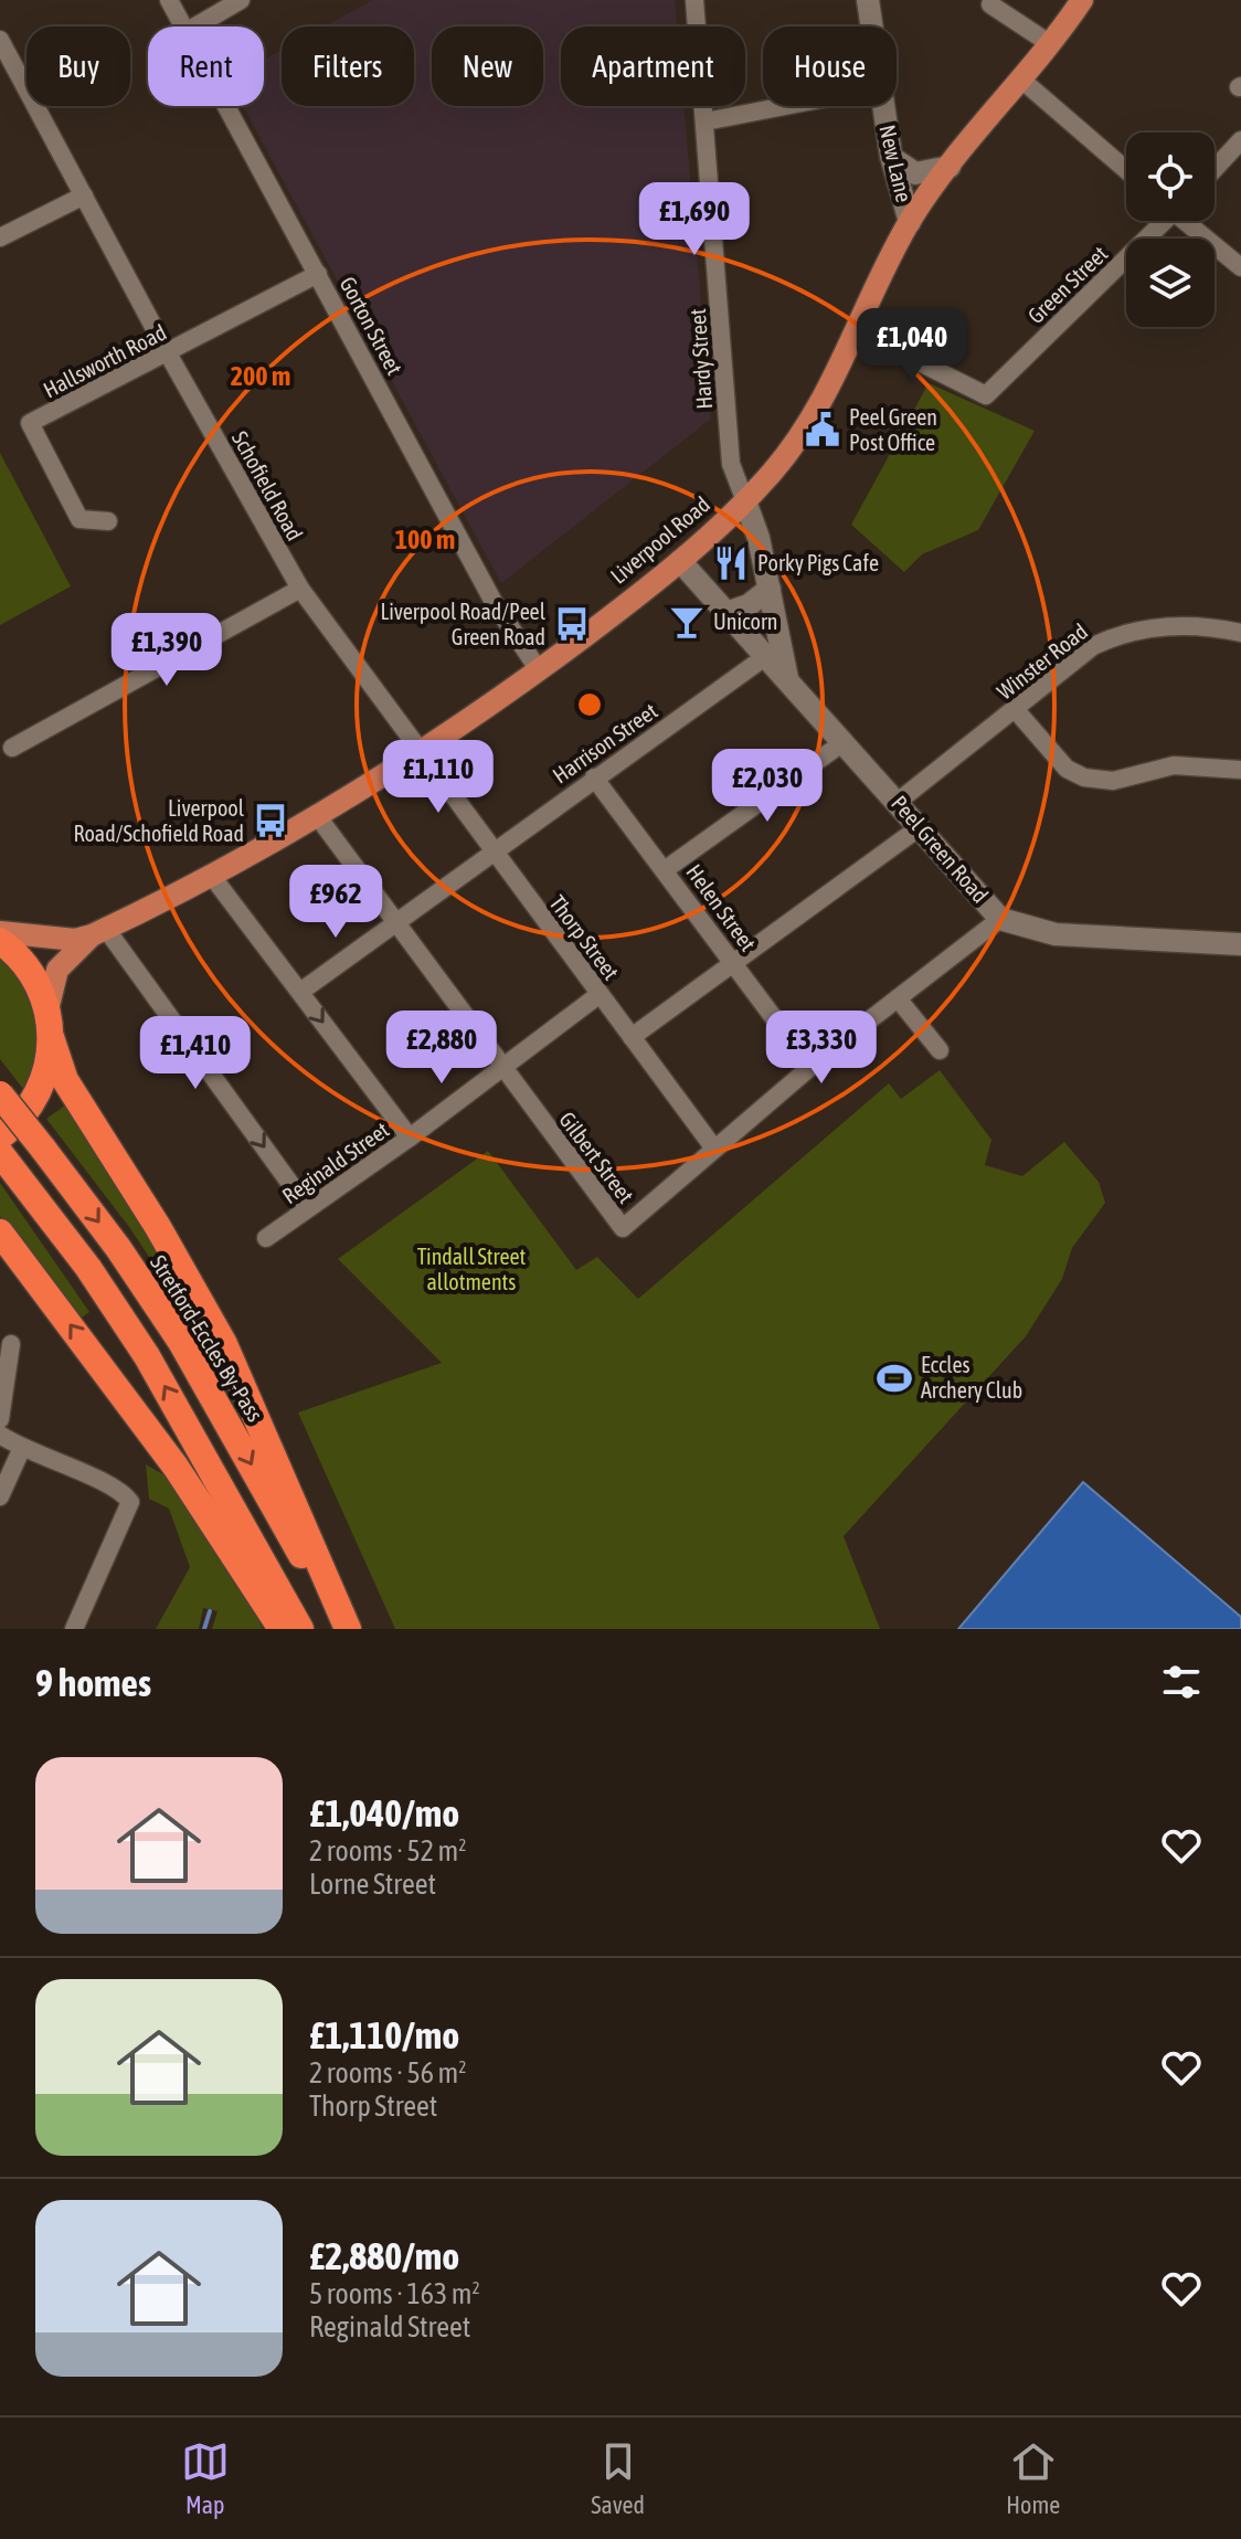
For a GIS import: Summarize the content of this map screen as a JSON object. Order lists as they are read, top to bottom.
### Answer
{
  "streets": {
    "highway": ["Stretford-Eccles By-Pass"],
    "main road": ["Liverpool Road"],
    "street": [
      "New Lane",
      "Green Street",
      "Gorton Street",
      "Hardy Street",
      "Hallsworth Road",
      "Schofield Road",
      "Winster Road",
      "Harrison Street",
      "Peel Green Road",
      "Helen Street",
      "Thorp Street",
      "Gilbert Street",
      "Reginald Street"
    ]
  },
  "crossings": [
    ["New Lane", "Liverpool Road"],
    ["Green Street", "Liverpool Road"],
    ["Gorton Street", "Hallsworth Road"],
    ["Gorton Street", "Liverpool Road"],
    ["Hardy Street", "Liverpool Road"],
    ["Hallsworth Road", "Schofield Road"],
    ["Schofield Road", "Liverpool Road"],
    ["Schofield Road", "Thorp Street"],
    ["Liverpool Road", "Peel Green Road"],
    ["Liverpool Road", "Thorp Street"],
    ["Liverpool Road", "Gilbert Street"],
    ["Winster Road", "Peel Green Road"],
    ["Harrison Street", "Peel Green Road"],
    ["Harrison Street", "Helen Street"],
    ["Harrison Street", "Thorp Street"],
    ["Harrison Street", "Gilbert Street"],
    ["Thorp Street", "Gilbert Street"],
    ["Thorp Street", "Reginald Street"],
    ["Gilbert Street", "Reginald Street"]
  ],
  "parks": ["Tindall Street allotments"],
  "places": {
    "public building": ["Peel Green Post Office"],
    "restaurant": ["Porky Pigs Cafe"],
    "bar": ["Unicorn"],
    "bus stop": ["Liverpool Road/Peel Green Road", "Liverpool Road/Schofield Road"],
    "sports": ["Eccles Archery Club"]
  },
  "page": {
    "chip": [
      "Buy",
      "Rent",
      "Filters",
      "New",
      "Apartment",
      "House"
    ],
    "price": [
      "£1,690",
      "£1,040",
      "£1,390",
      "£1,110",
      "£2,030",
      "£962",
      "£2,880",
      "£3,330",
      "£1,410"
    ],
    "heading": "9 homes",
    "list": [
      {
        "name": "£1,040/mo",
        "note": "2 rooms · 52 m² · Lorne Street"
      },
      {
        "name": "£1,110/mo",
        "note": "2 rooms · 56 m² · Thorp Street"
      },
      {
        "name": "£2,880/mo",
        "note": "5 rooms · 163 m² · Reginald Street"
      }
    ],
    "tabs": ["Map", "Saved", "Home"]
  },
  "rings": ["200 m", "100 m"]
}
